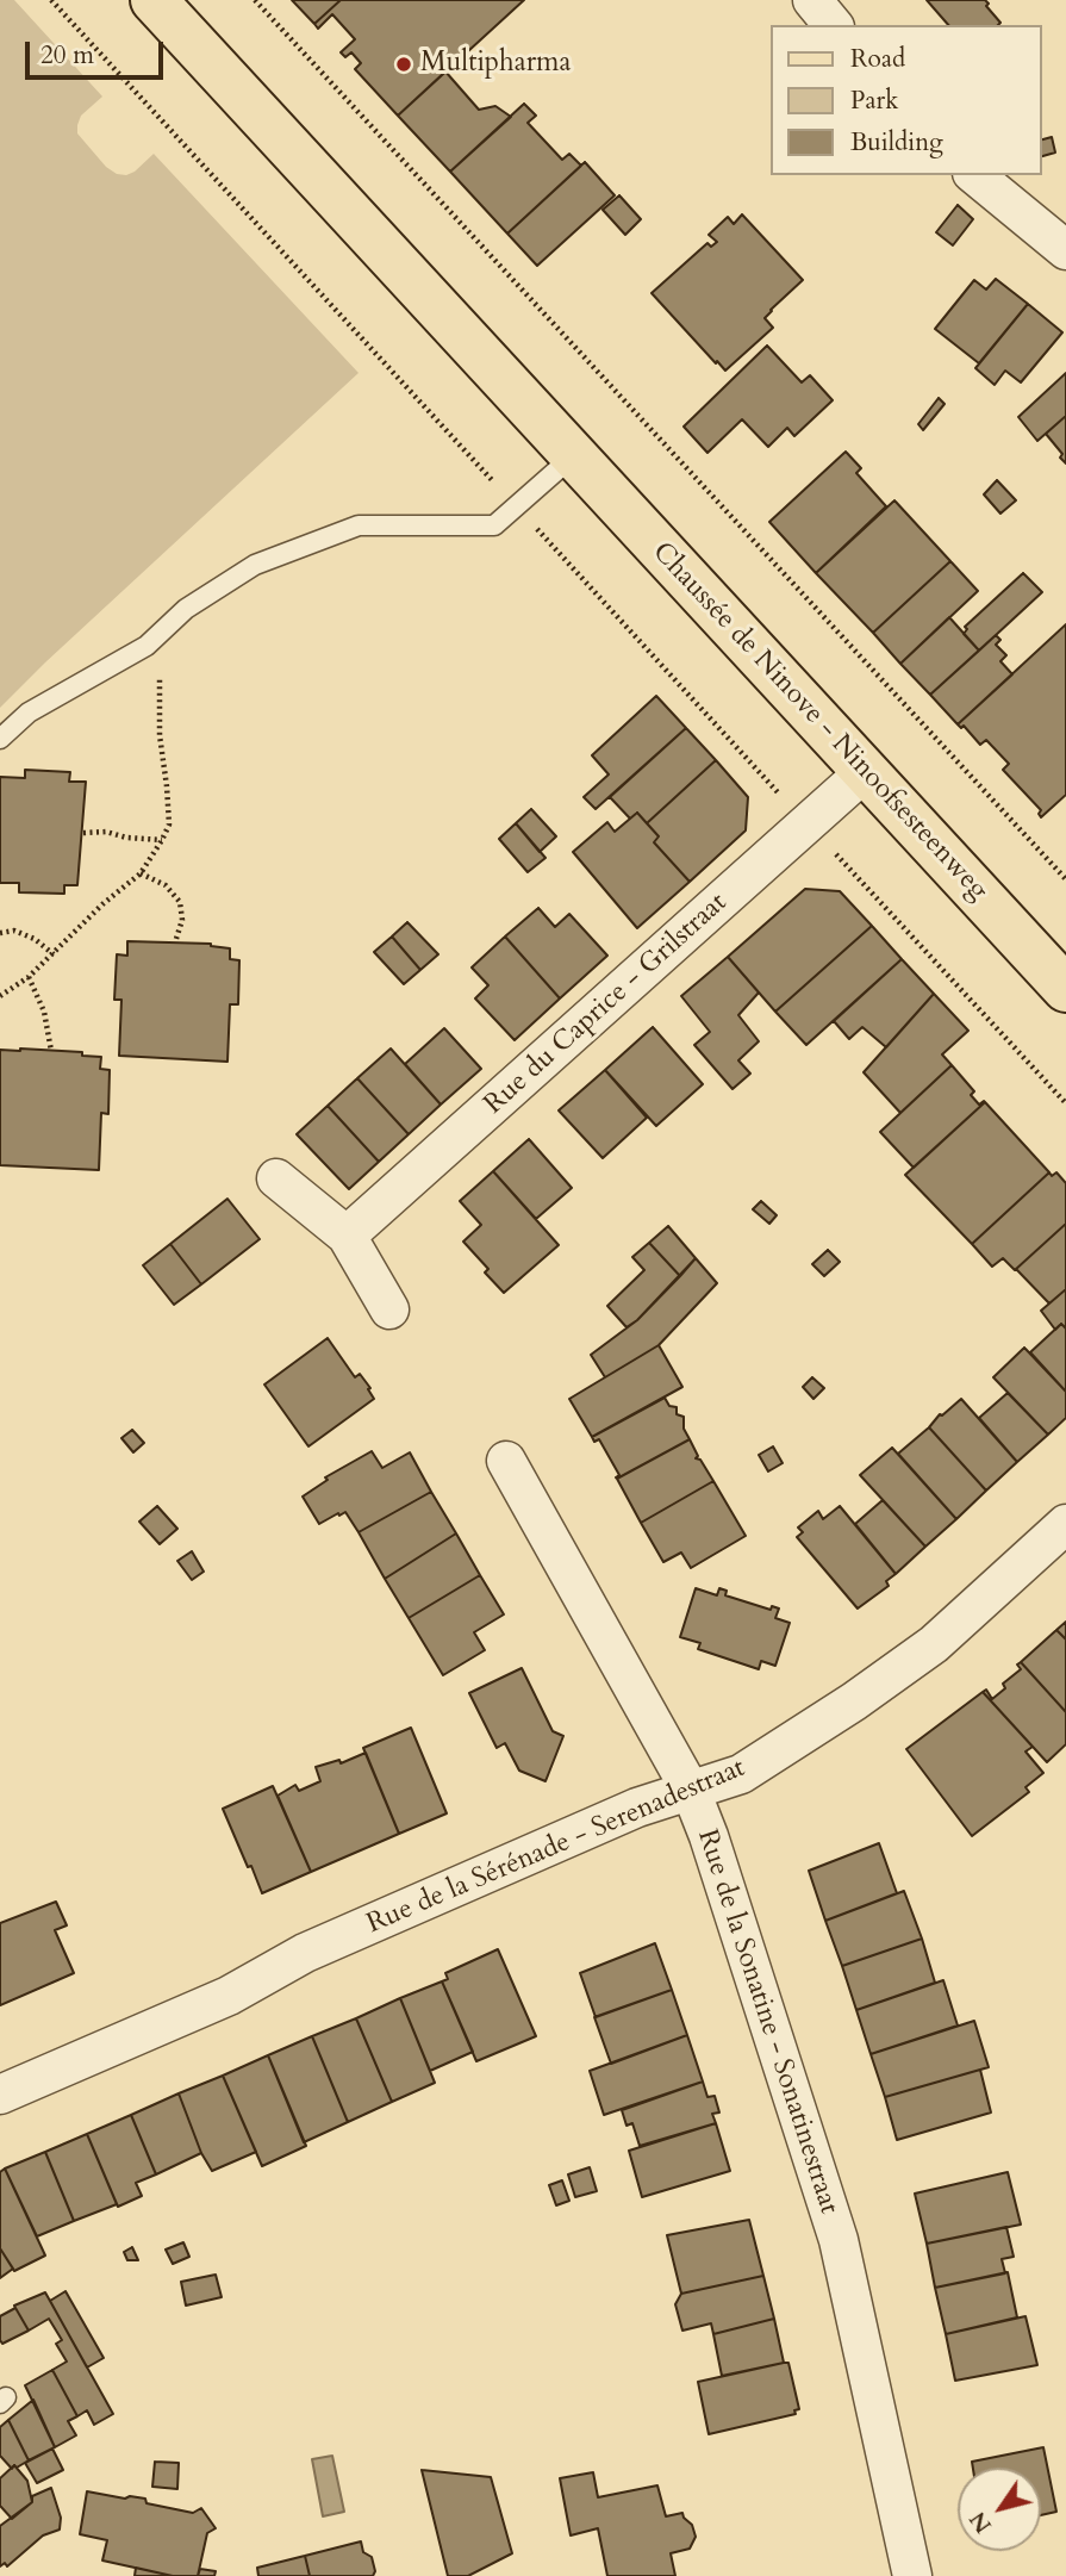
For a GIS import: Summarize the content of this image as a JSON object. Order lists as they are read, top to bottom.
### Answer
{
  "streets": {
    "main road": ["Chaussée de Ninove - Ninoofsesteenweg"],
    "street": ["Rue du Caprice - Grilstraat", "Rue de la Sérénade - Serenadestraat", "Rue de la Sonatine - Sonatinestraat"]
  },
  "crossings": [
    ["Chaussée de Ninove - Ninoofsesteenweg", "Rue du Caprice - Grilstraat"],
    ["Rue de la Sérénade - Serenadestraat", "Rue de la Sonatine - Sonatinestraat"]
  ],
  "places": ["Multipharma"],
  "legend": ["Road", "Park", "Building"],
  "scale_bar": "20 m",
  "north": "bottom left"
}
